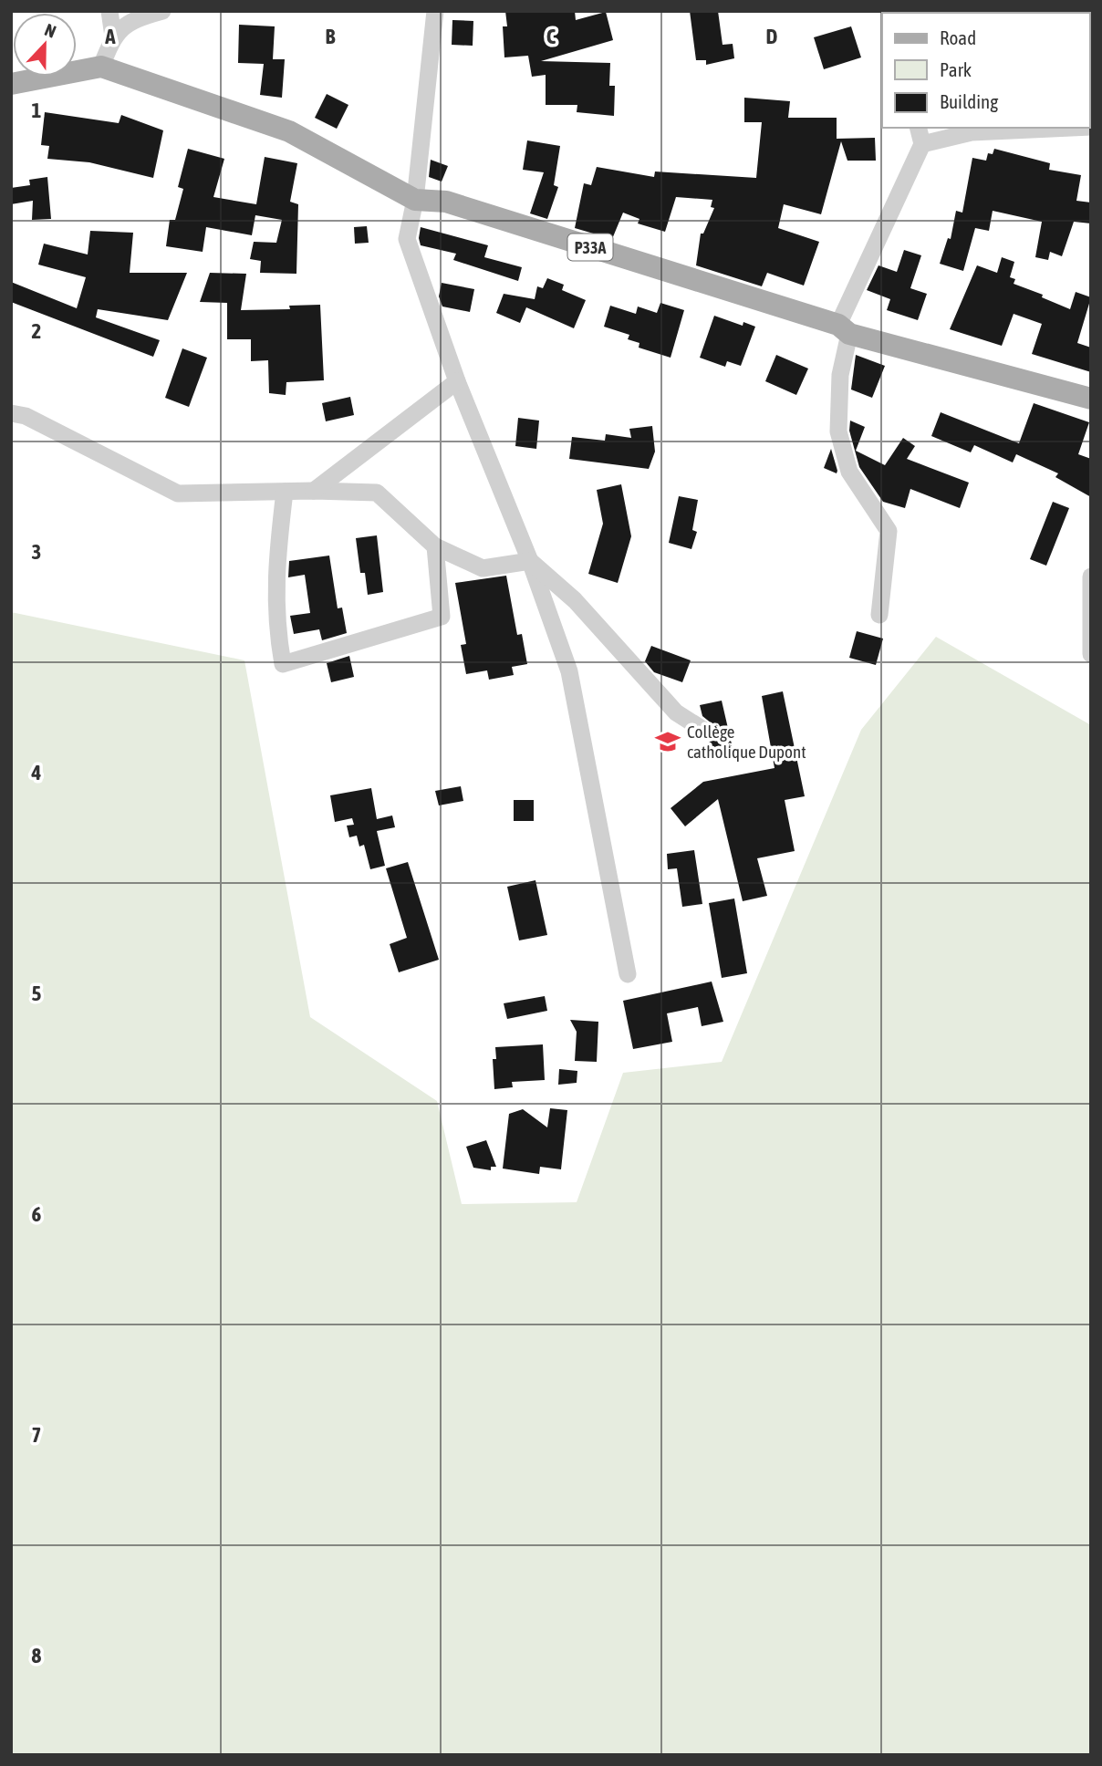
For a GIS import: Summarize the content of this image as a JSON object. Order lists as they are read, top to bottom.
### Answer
{
  "streets": {
    "main road": ["P33A"]
  },
  "places": {
    "school or university": ["Collège catholique Dupont"]
  },
  "legend": ["Road", "Park", "Building"],
  "north": "top",
  "grid": {
    "columns": [
      "A",
      "B",
      "C",
      "D"
    ],
    "rows": [
      "1",
      "2",
      "3",
      "4",
      "5",
      "6",
      "7",
      "8"
    ]
  }
}
